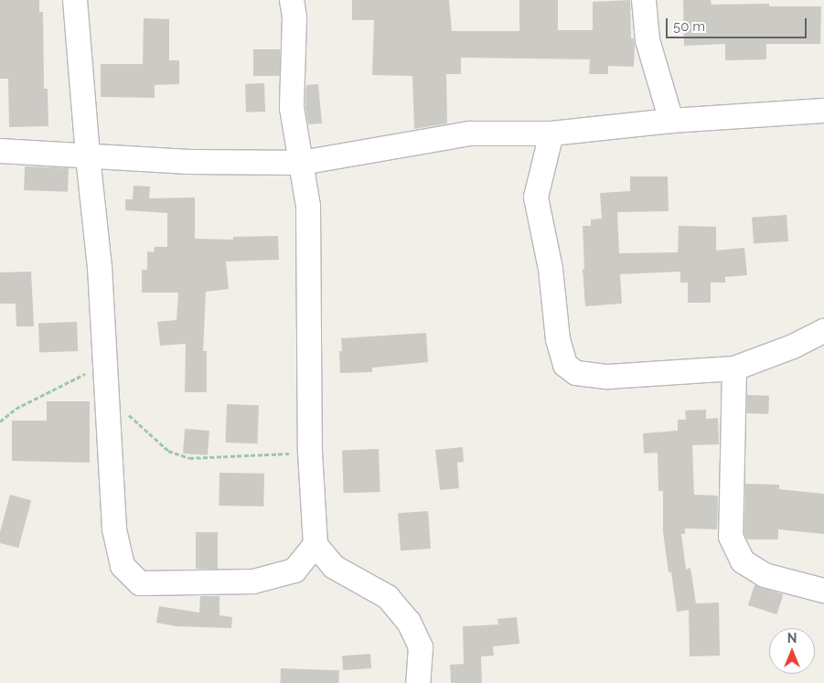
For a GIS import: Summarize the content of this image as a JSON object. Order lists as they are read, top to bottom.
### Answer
{
  "scale_bar": "50 m",
  "north": "top"
}
